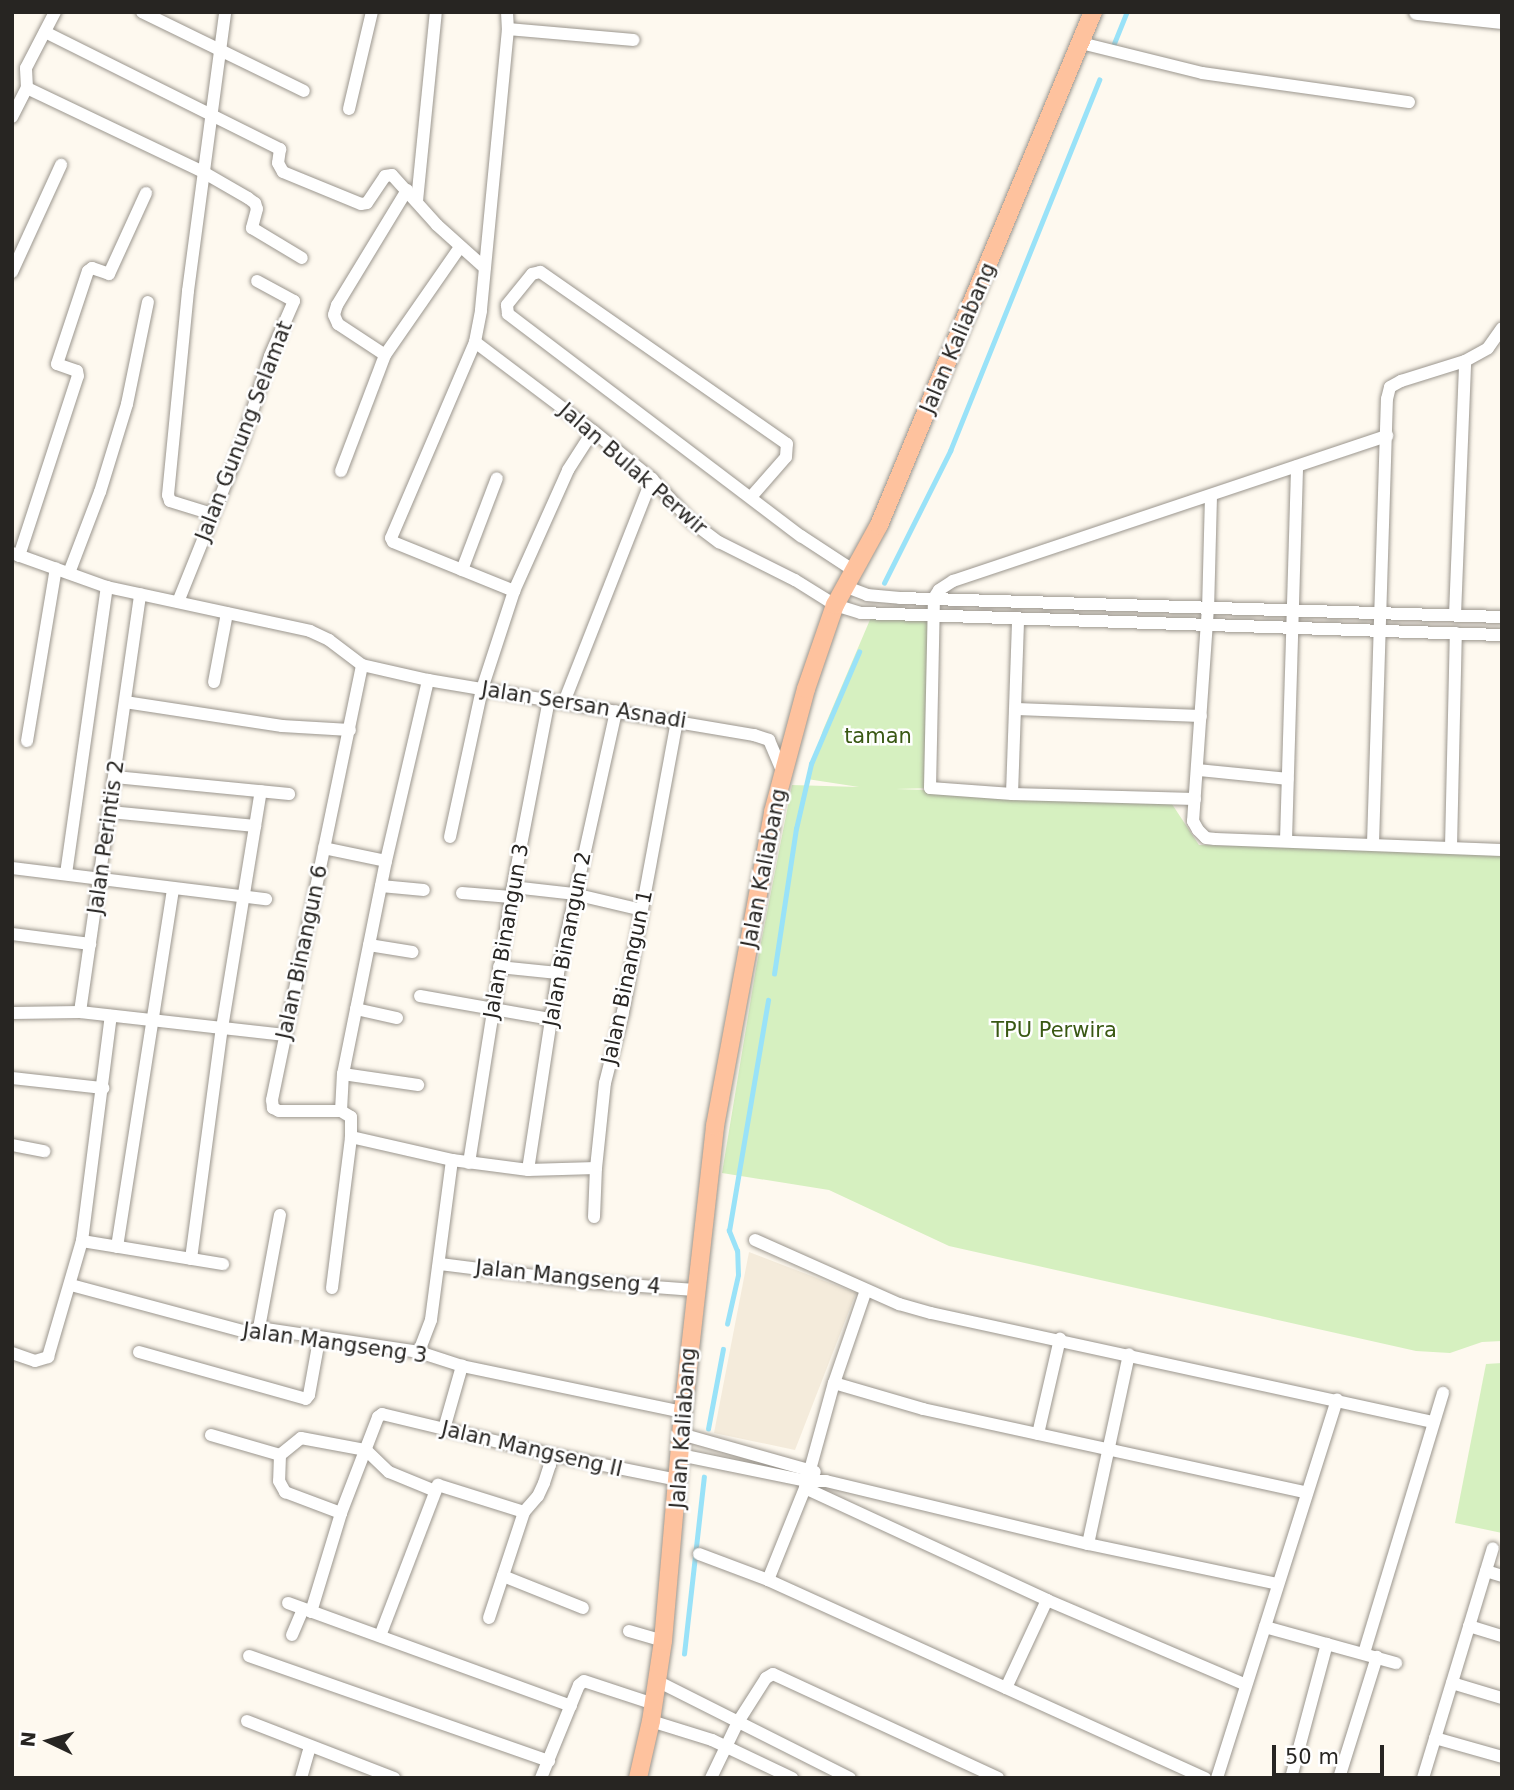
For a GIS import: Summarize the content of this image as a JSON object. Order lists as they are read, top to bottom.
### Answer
{
  "streets": {
    "main road": ["Jalan Kaliabang"],
    "street": [
      "Jalan Gunung Selamat",
      "Jalan Bulak Perwir",
      "Jalan Sersan Asnadi",
      "Jalan Perintis 2",
      "Jalan Binangun 3",
      "Jalan Binangun 2",
      "Jalan Binangun 6",
      "Jalan Binangun 1",
      "Jalan Mangseng 4",
      "Jalan Mangseng 3",
      "Jalan Mangseng II"
    ]
  },
  "crossings": [
    ["Jalan Kaliabang", "Jalan Bulak Perwir"],
    ["Jalan Kaliabang", "Jalan Sersan Asnadi"],
    ["Jalan Kaliabang", "Jalan Mangseng 4"],
    ["Jalan Kaliabang", "Jalan Mangseng 3"],
    ["Jalan Kaliabang", "Jalan Mangseng II"],
    ["Jalan Sersan Asnadi", "Jalan Binangun 3"],
    ["Jalan Sersan Asnadi", "Jalan Binangun 2"],
    ["Jalan Sersan Asnadi", "Jalan Binangun 6"],
    ["Jalan Sersan Asnadi", "Jalan Binangun 1"]
  ],
  "parks": ["taman", "TPU Perwira"],
  "scale_bar": "50 m",
  "north": "left"
}
